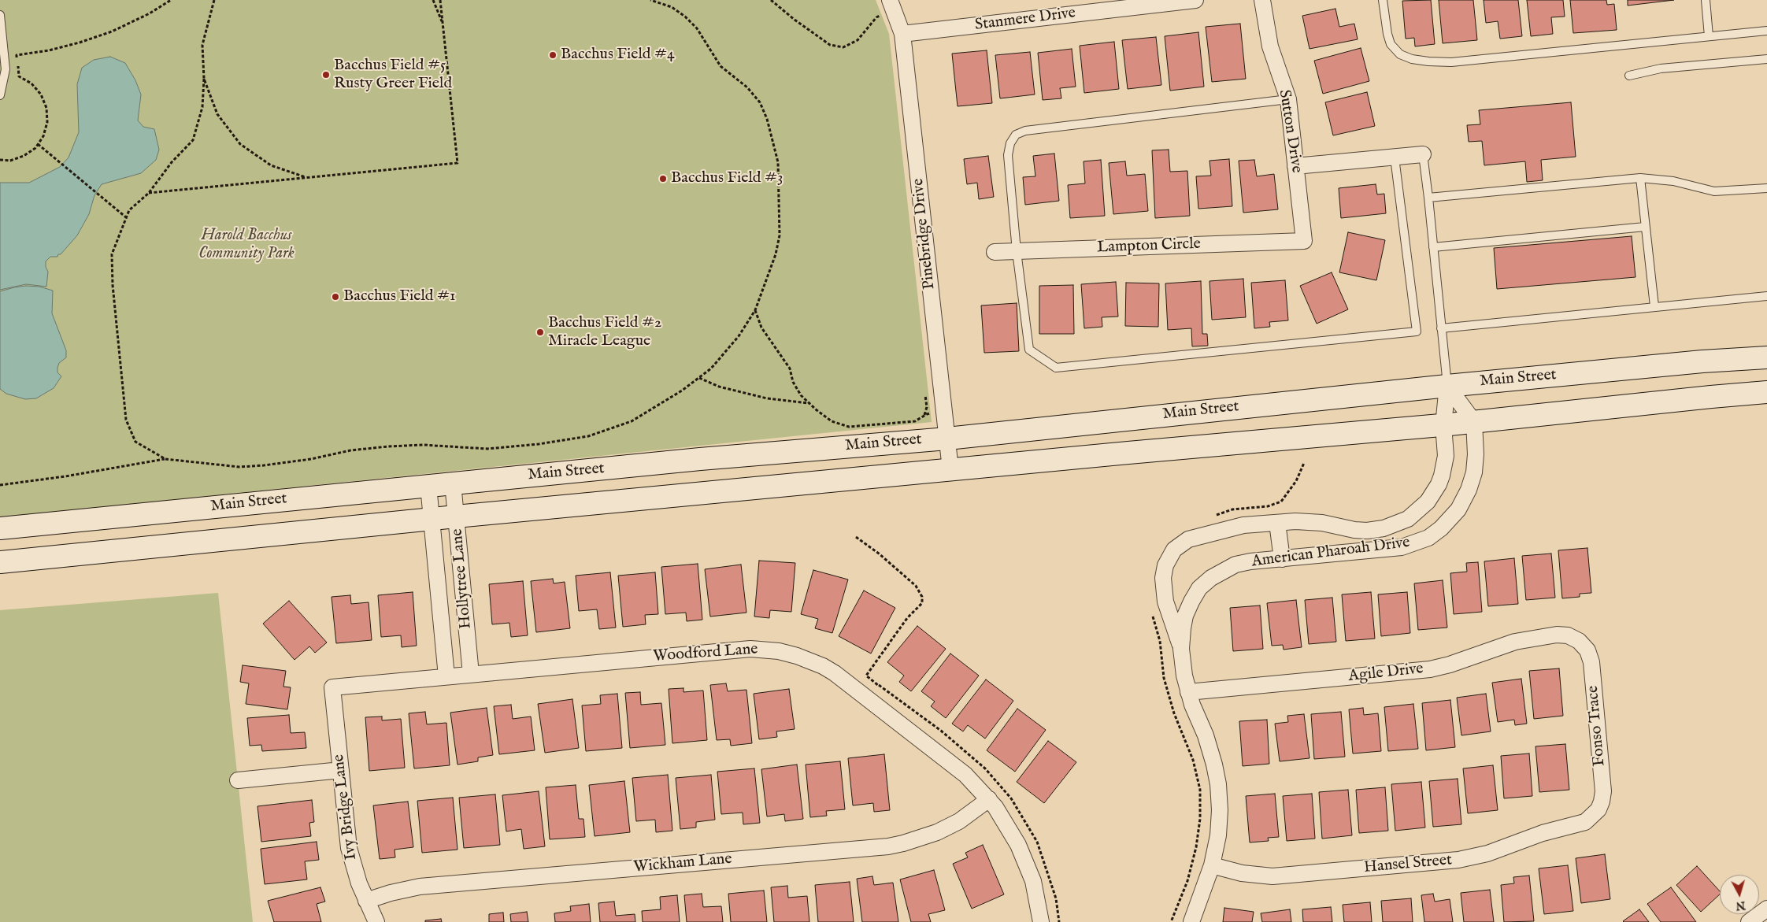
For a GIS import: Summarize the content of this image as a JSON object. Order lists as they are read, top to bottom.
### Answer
{
  "streets": {
    "main road": ["Main Street"],
    "street": [
      "Stanmere Drive",
      "Sutton Drive",
      "Pinebridge Drive",
      "Lampton Circle",
      "American Pharoah Drive",
      "Hollytree Lane",
      "Woodford Lane",
      "Agile Drive",
      "Fonso Trace",
      "Ivy Bridge Lane",
      "Wickham Lane",
      "Hansel Street"
    ]
  },
  "crossings": [
    ["Stanmere Drive", "Pinebridge Drive"],
    ["Sutton Drive", "Lampton Circle"],
    ["Pinebridge Drive", "Main Street"],
    ["Main Street", "American Pharoah Drive"],
    ["Main Street", "Hollytree Lane"],
    ["American Pharoah Drive", "Agile Drive"],
    ["American Pharoah Drive", "Hansel Street"],
    ["Hollytree Lane", "Woodford Lane"],
    ["Woodford Lane", "Ivy Bridge Lane"],
    ["Woodford Lane", "Wickham Lane"],
    ["Agile Drive", "Fonso Trace"],
    ["Fonso Trace", "Hansel Street"],
    ["Ivy Bridge Lane", "Wickham Lane"]
  ],
  "parks": ["Harold Bacchus Community Park"],
  "places": [
    "Bacchus Field #4",
    "Bacchus Field #5 Rusty Greer Field",
    "Bacchus Field #3",
    "Bacchus Field #1",
    "Bacchus Field #2 Miracle League"
  ],
  "north": "bottom"
}
